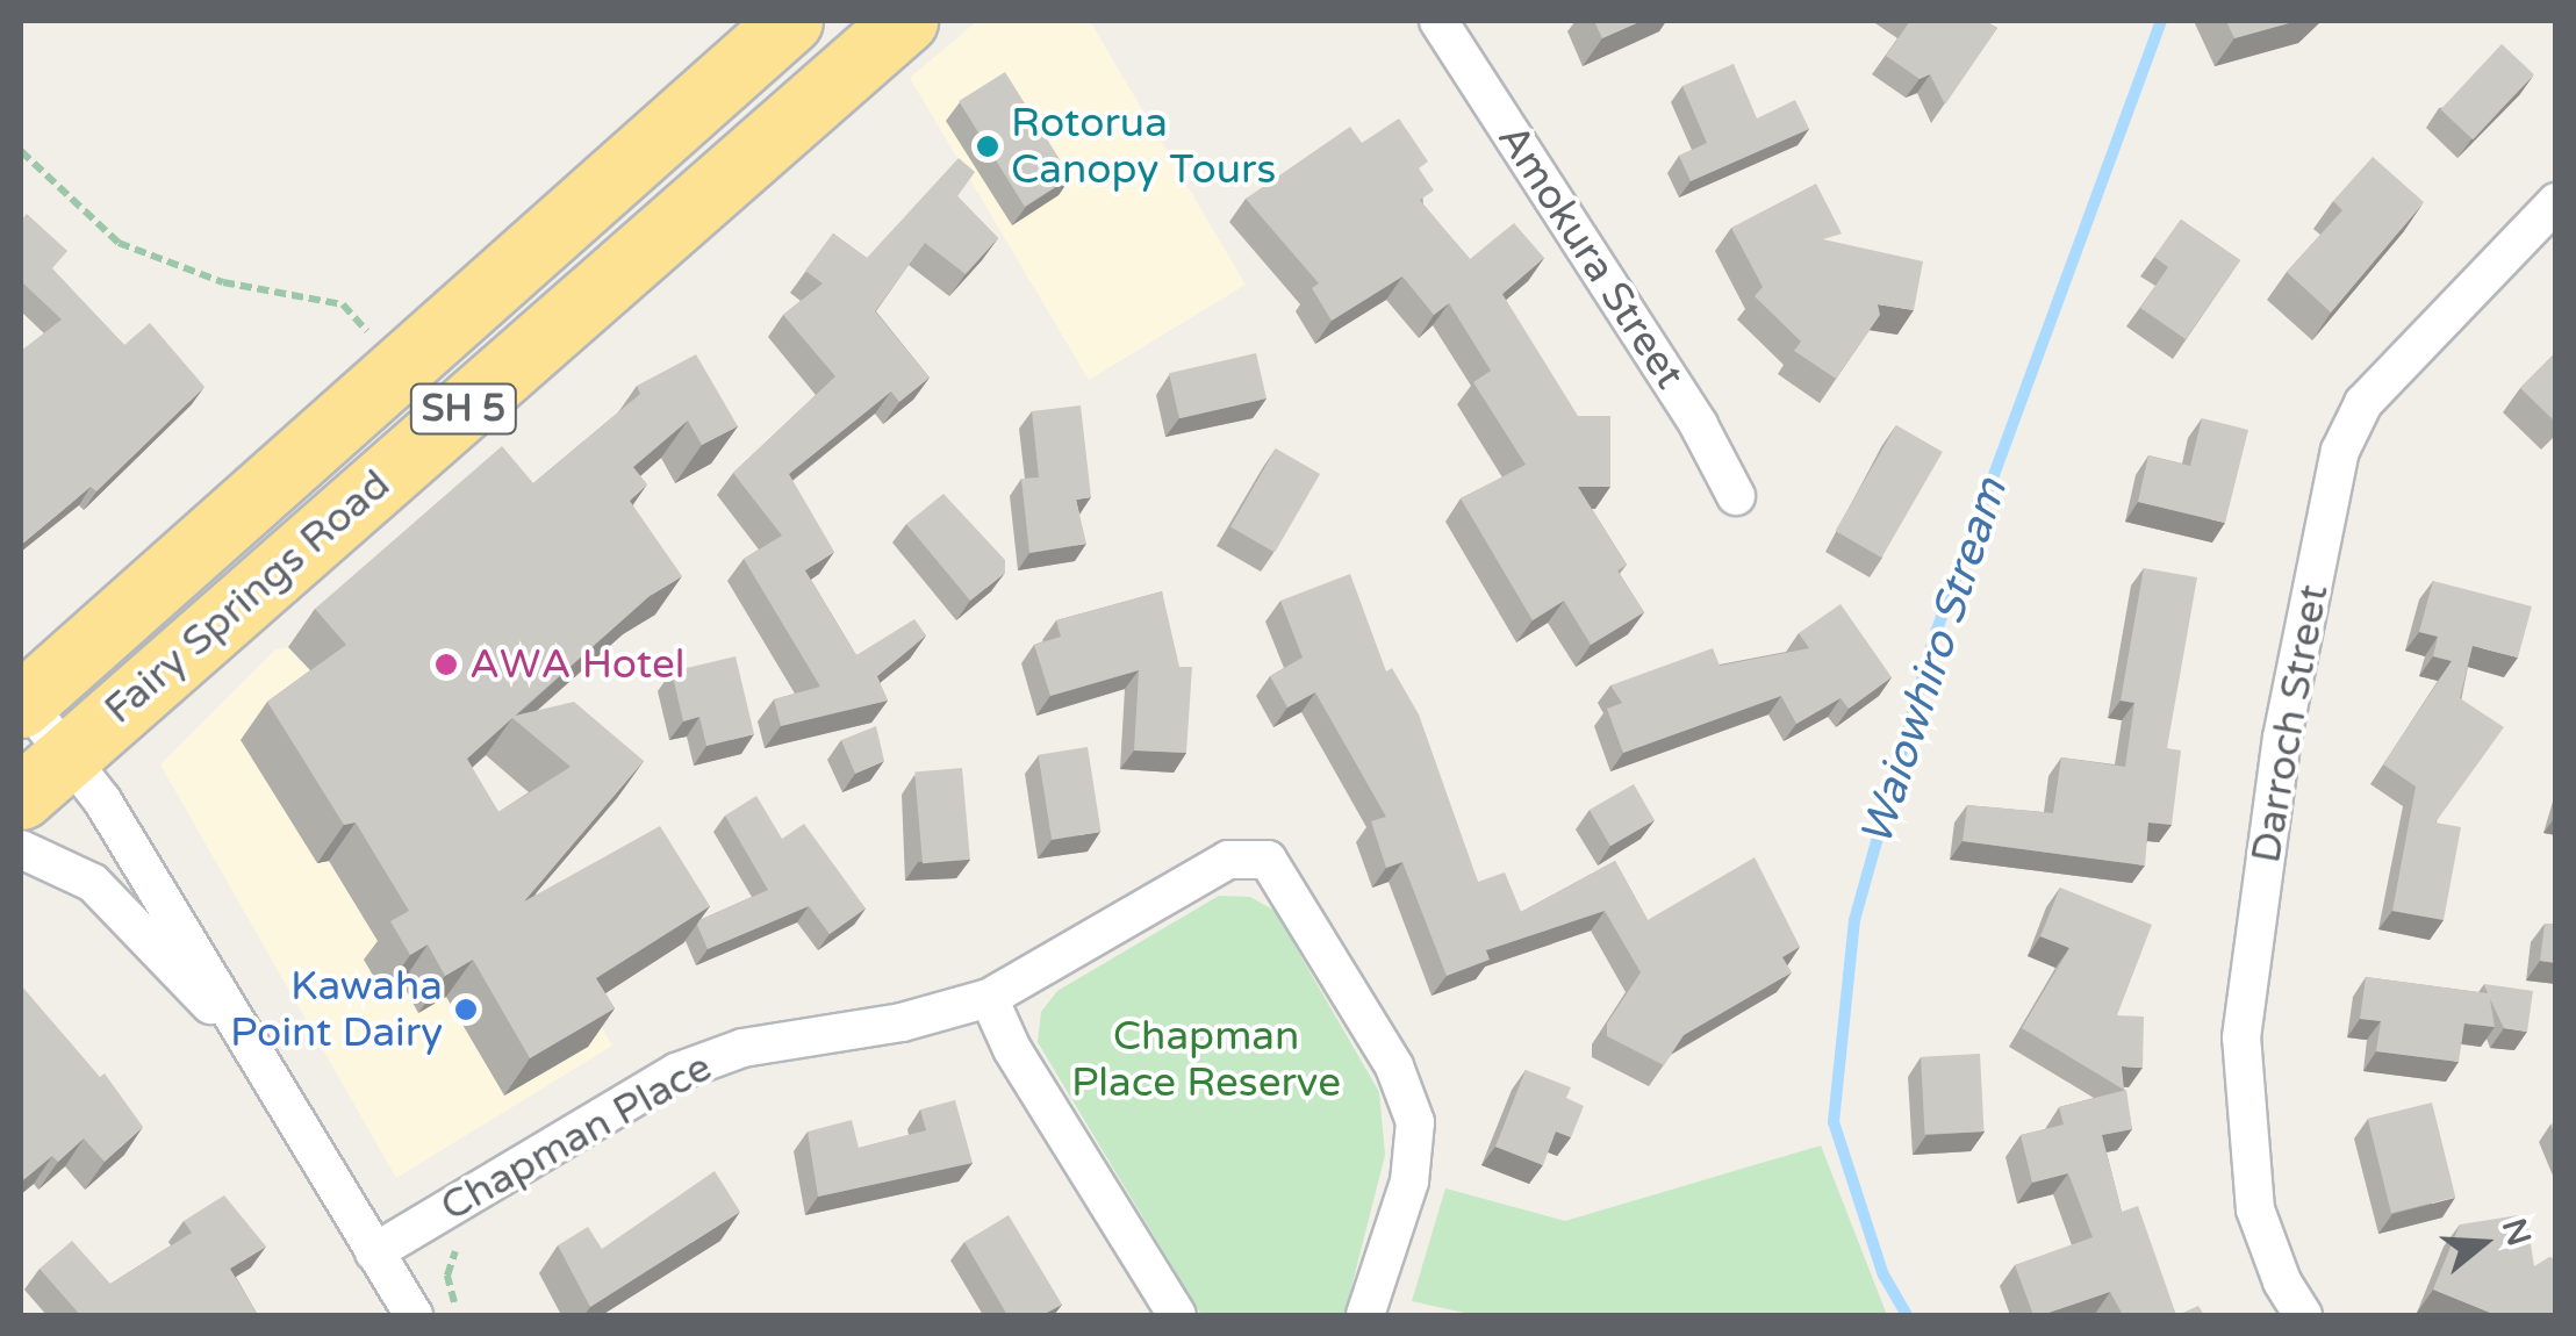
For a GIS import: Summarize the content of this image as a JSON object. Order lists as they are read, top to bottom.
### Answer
{
  "streets": {
    "highway": ["SH 5", "Fairy Springs Road"],
    "street": ["Amokura Street", "Darroch Street", "Chapman Place"]
  },
  "water": ["Waiowhiro Stream"],
  "parks": ["Chapman Place Reserve"],
  "places": ["Rotorua Canopy Tours", "AWA Hotel", "Kawaha Point Dairy"],
  "north": "right"
}
